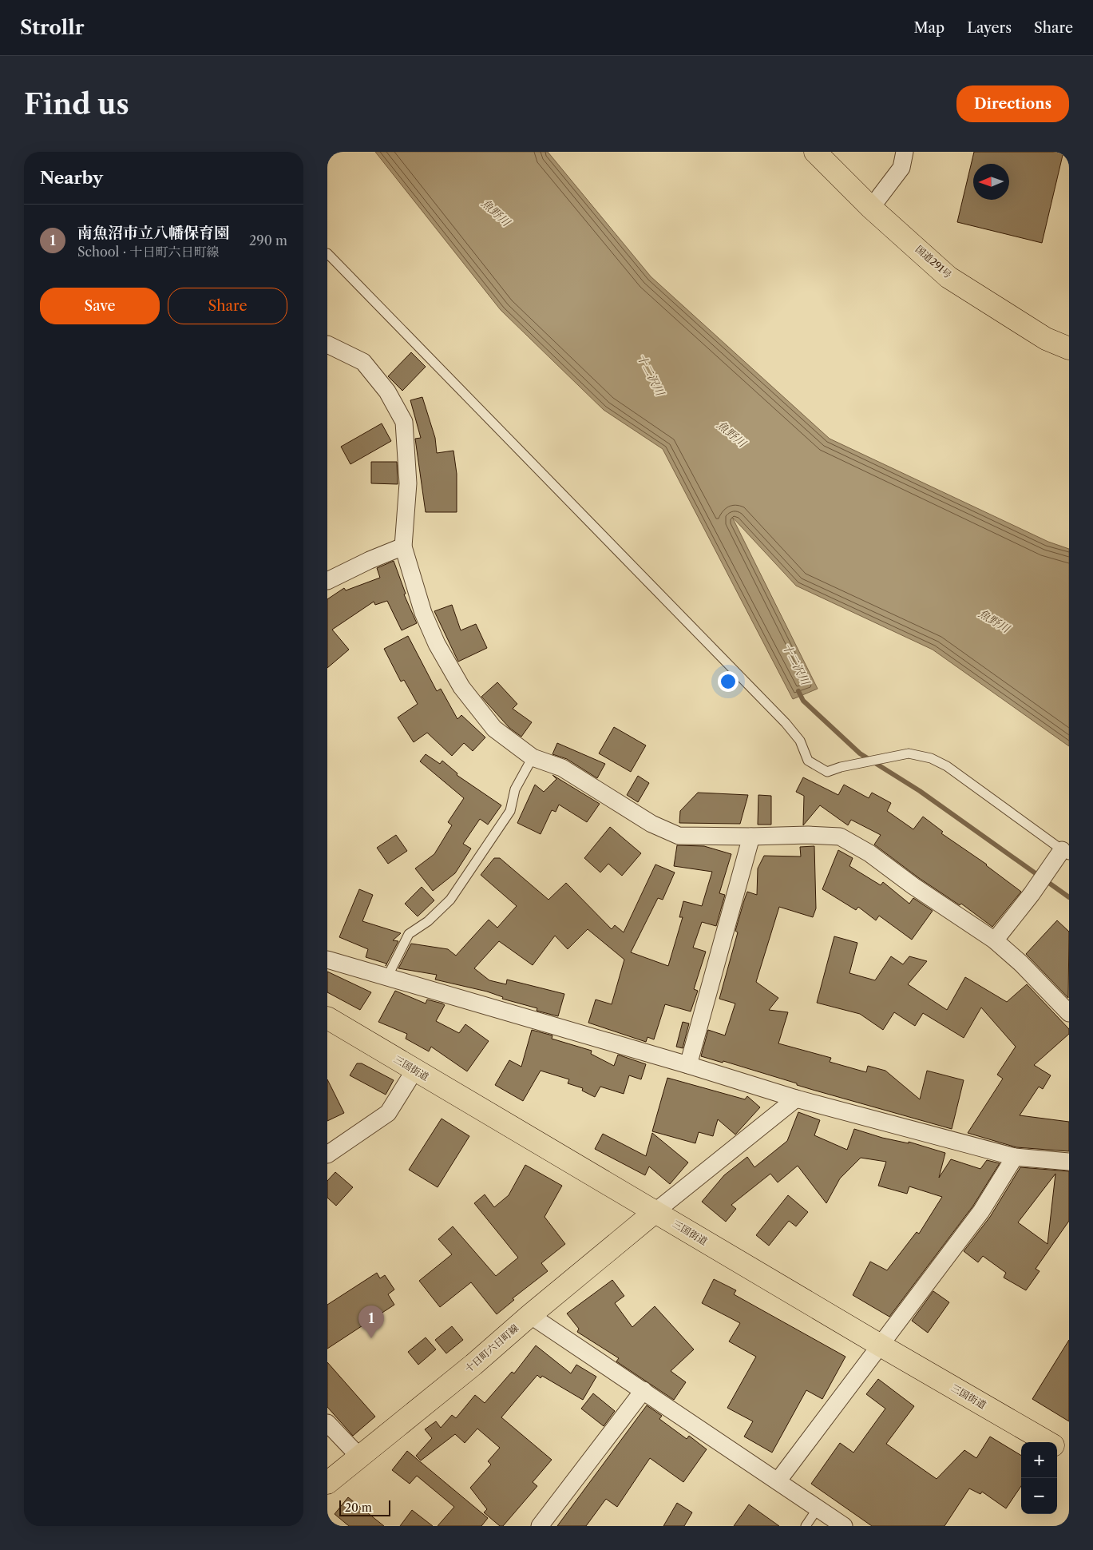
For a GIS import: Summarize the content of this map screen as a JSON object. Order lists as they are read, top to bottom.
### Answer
{
  "streets": {
    "main road": ["国道291号", "三国街道", "十日町六日町線"]
  },
  "crossings": [
    ["三国街道", "十日町六日町線"]
  ],
  "water": ["魚野川", "十二沢川"],
  "scale_bar": "20 m",
  "north": "left",
  "page": {
    "header": "Strollr",
    "nav": ["Map", "Layers", "Share"],
    "buttons": [
      "Directions",
      ["Save", "Share"]
    ],
    "title": "Find us",
    "heading": "Nearby",
    "list": [
      {
        "mark": "1",
        "name": "南魚沼市立八幡保育園",
        "note": "School · 十日町六日町線",
        "value": "290 m"
      }
    ],
    "pins": "1",
    "map_buttons": ["+", "−"],
    "scale": "20 m"
  }
}
